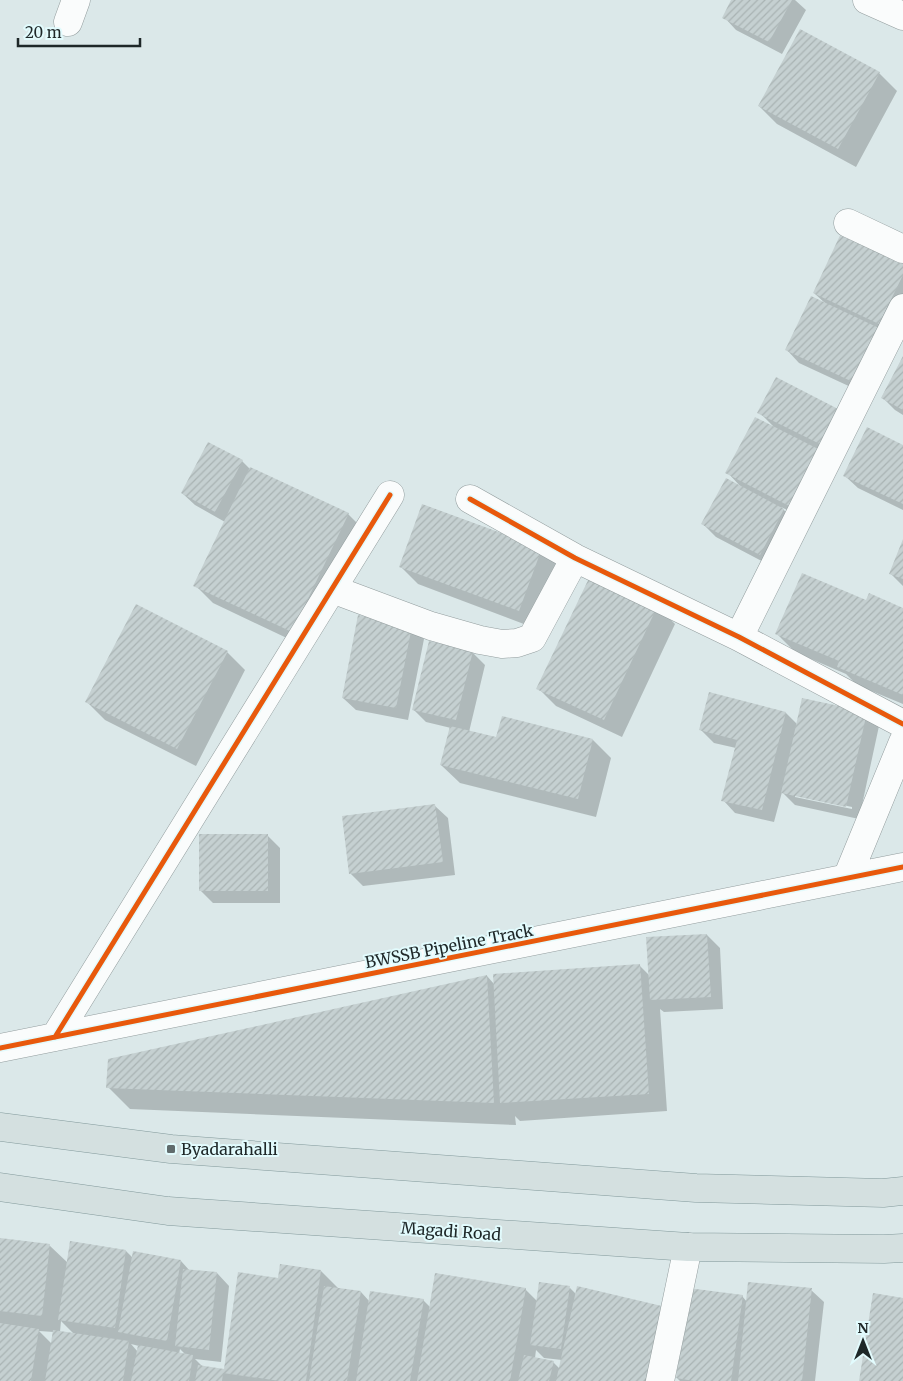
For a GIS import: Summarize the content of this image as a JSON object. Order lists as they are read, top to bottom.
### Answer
{
  "streets": {
    "main road": ["Magadi Road"],
    "street": ["BWSSB Pipeline Track"]
  },
  "places": {
    "transit": ["Byadarahalli"]
  },
  "scale_bar": "20 m",
  "north": "top"
}
